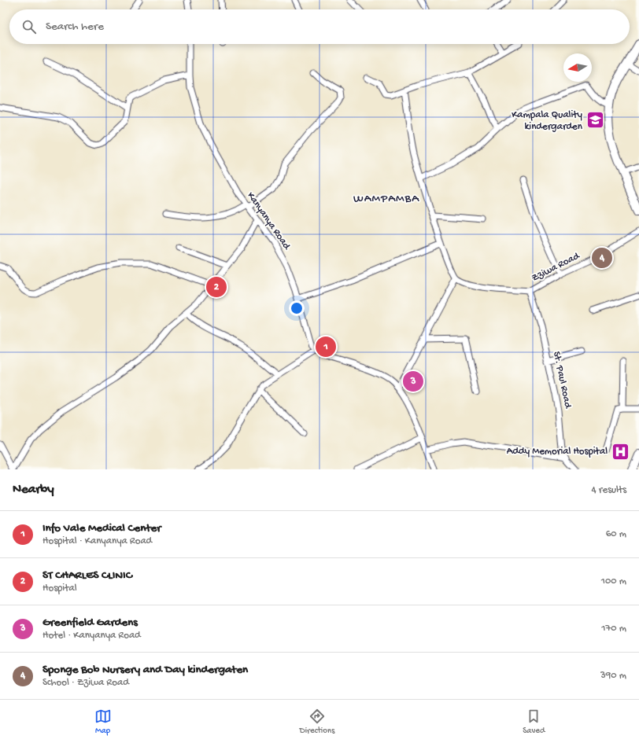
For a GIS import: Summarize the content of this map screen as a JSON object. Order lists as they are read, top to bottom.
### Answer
{
  "streets": {
    "street": ["Kanyanya Road", "Zziwa Road", "St. Paul Road"]
  },
  "crossings": [
    ["Zziwa Road", "St. Paul Road"]
  ],
  "districts": ["WAMPAMBA"],
  "places": {
    "school or university": ["Kampala Quality kindergarden"],
    "hospital": ["Addy Memorial Hospital"]
  },
  "north": "left",
  "page": {
    "search": "Search here",
    "pins": [
      "4",
      "2",
      "1",
      "3"
    ],
    "heading": ["Nearby", "4 results"],
    "list": [
      {
        "mark": "1",
        "name": "Info Vale Medical Center",
        "note": "Hospital · Kanyanya Road",
        "value": "60 m"
      },
      {
        "mark": "2",
        "name": "ST CHARLES CLINIC",
        "note": "Hospital",
        "value": "100 m"
      },
      {
        "mark": "3",
        "name": "Greenfield Gardens",
        "note": "Hotel · Kanyanya Road",
        "value": "170 m"
      },
      {
        "mark": "4",
        "name": "Sponge Bob Nursery and Day kindergaten",
        "note": "School · Zziwa Road",
        "value": "390 m"
      }
    ],
    "nav": ["Map", "Directions", "Saved"]
  }
}
